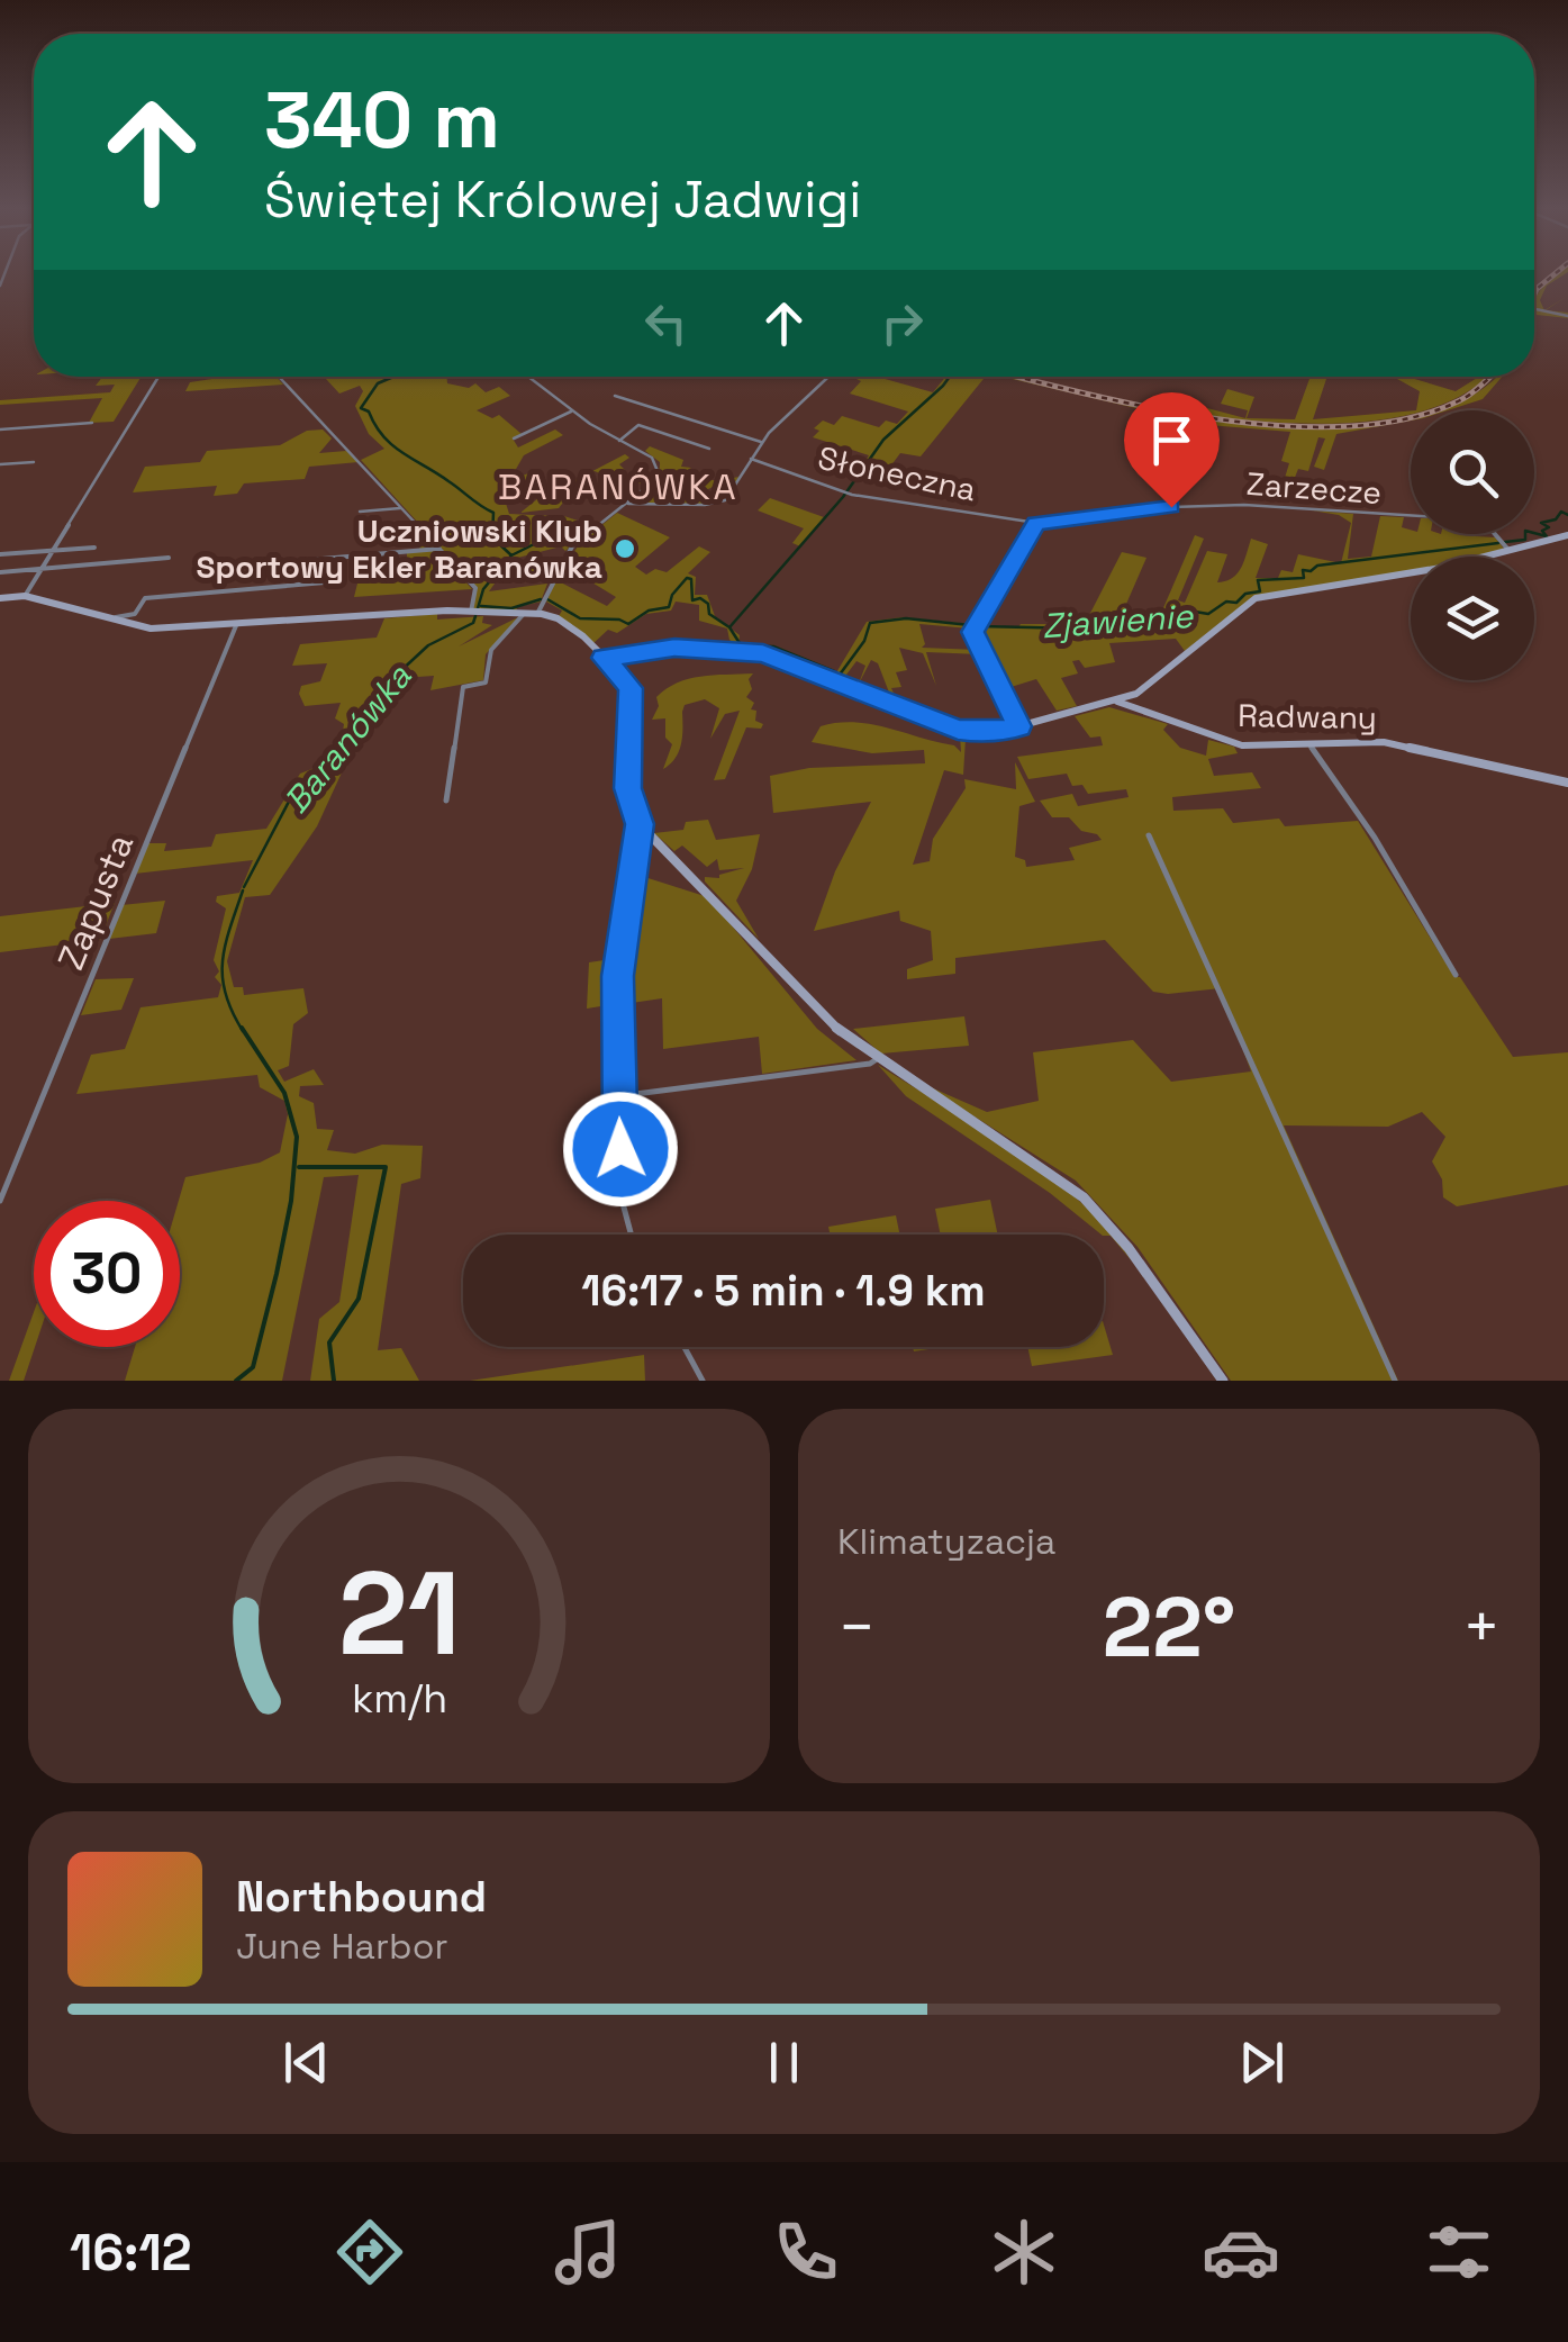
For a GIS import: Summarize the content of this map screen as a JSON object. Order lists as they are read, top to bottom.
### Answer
{
  "streets": {
    "street": [
      "Słoneczna",
      "Zarzecze",
      "Radwany",
      "Zapusta"
    ]
  },
  "crossings": [
    ["Słoneczna", "Zarzecze"]
  ],
  "districts": ["BARANÓWKA"],
  "water": ["Zjawienie", "Baranówka"],
  "places": ["Uczniowski Klub Sportowy Ekler Baranówka"],
  "page": {
    "turn": ["340 m", "Świętej Królowej Jadwigi"],
    "limit": "30",
    "trip": "16:17 · 5 min · 1.9 km",
    "tile": "Klimatyzacja",
    "heat": ["−", "22°", "+"],
    "song": ["Northbound", "June Harbor"],
    "tabs": "16:12",
    "gauge": ["21", "km/h"]
  }
}
